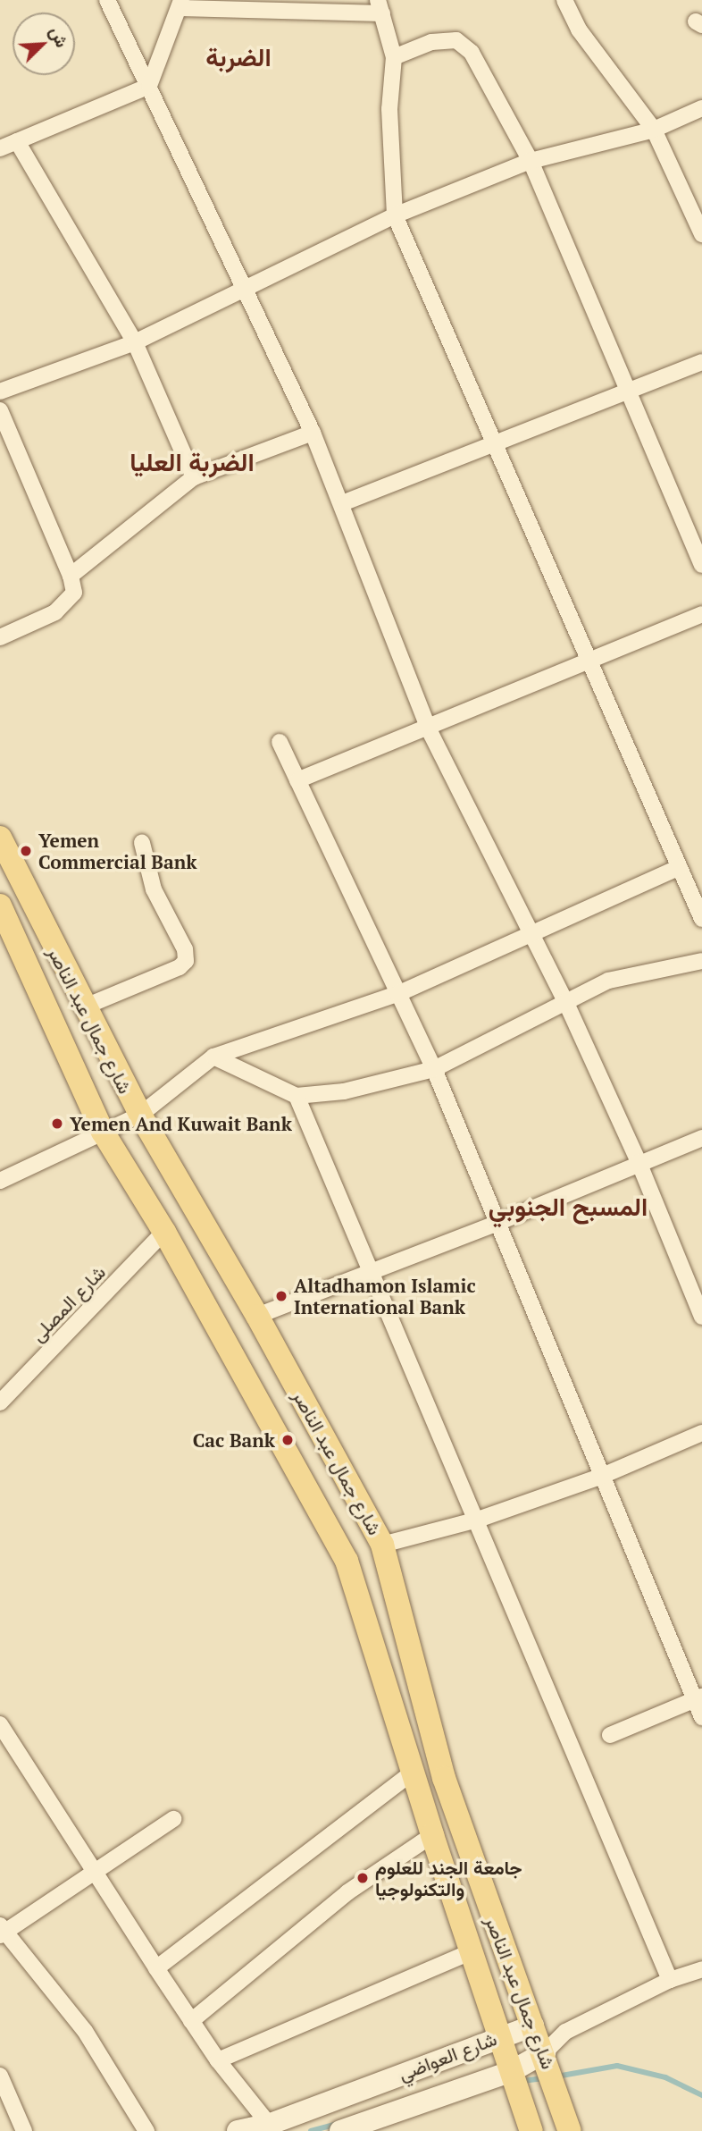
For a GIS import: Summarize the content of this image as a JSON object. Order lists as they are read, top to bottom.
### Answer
{
  "streets": {
    "main road": ["شارع جمال عبد الناصر", "شارع العواضي"],
    "street": ["شارع المصلى"]
  },
  "crossings": [
    ["شارع جمال عبد الناصر", "شارع المصلى"],
    ["شارع جمال عبد الناصر", "شارع العواضي"]
  ],
  "districts": ["الضربة", "الضربة العليا", "المسبح الجنوبي"],
  "places": [
    "Yemen Commercial Bank",
    "Yemen And Kuwait Bank",
    "Altadhamon Islamic International Bank",
    "Cac Bank",
    "جامعة الجند للعلوم والتكنولوجيا"
  ],
  "north": "top right"
}
